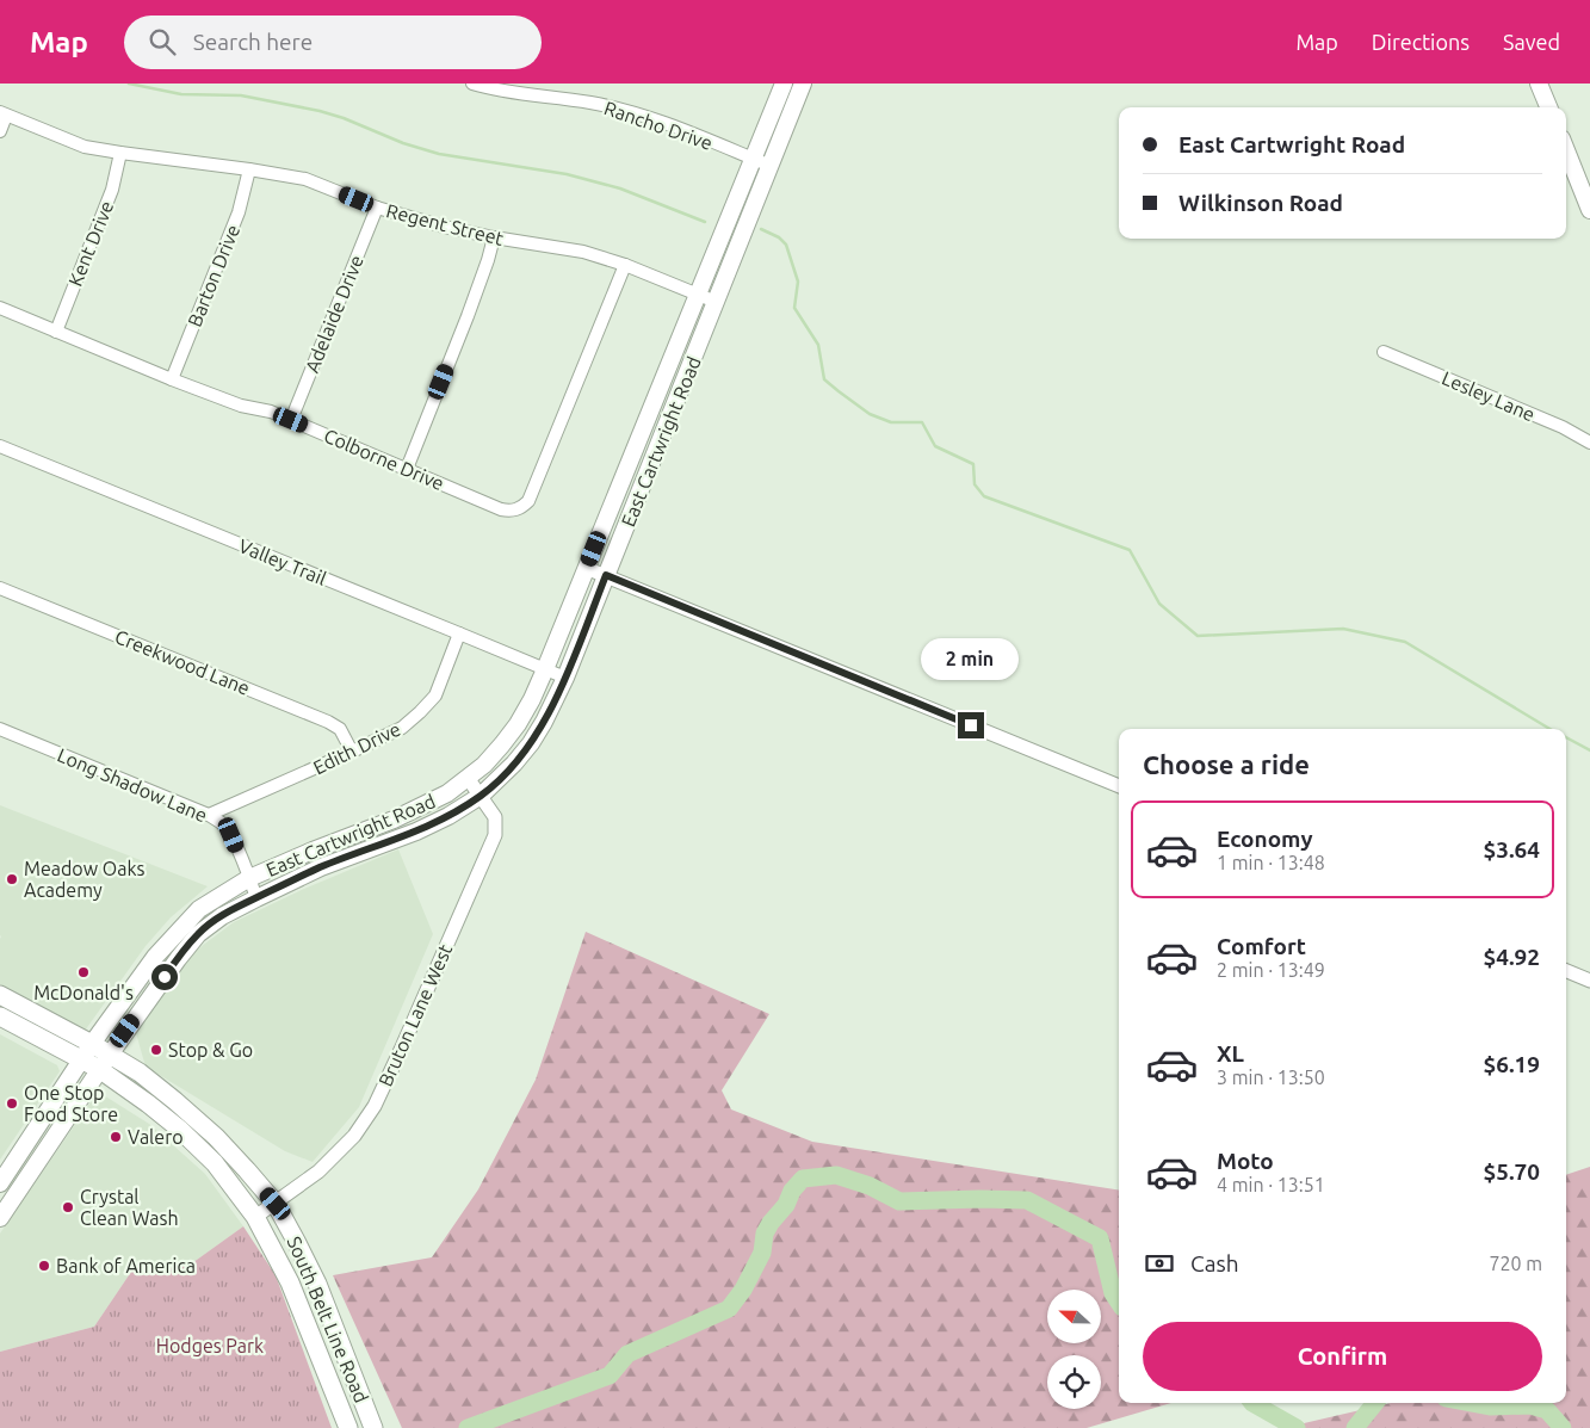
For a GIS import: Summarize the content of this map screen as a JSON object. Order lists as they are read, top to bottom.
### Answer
{
  "streets": {
    "main road": ["East Cartwright Road", "South Belt Line Road"],
    "street": [
      "Rancho Drive",
      "Regent Street",
      "Kent Drive",
      "Barton Drive",
      "Adelaide Drive",
      "Lesley Lane",
      "Colborne Drive",
      "Valley Trail",
      "Creekwood Lane",
      "Edith Drive",
      "Long Shadow Lane",
      "Bruton Lane West"
    ]
  },
  "crossings": [
    ["Rancho Drive", "East Cartwright Road"],
    ["Regent Street", "Kent Drive"],
    ["Regent Street", "Barton Drive"],
    ["Regent Street", "Adelaide Drive"],
    ["Regent Street", "East Cartwright Road"],
    ["Regent Street", "Colborne Drive"],
    ["Kent Drive", "Colborne Drive"],
    ["Barton Drive", "Colborne Drive"],
    ["Adelaide Drive", "Colborne Drive"],
    ["East Cartwright Road", "Valley Trail"],
    ["East Cartwright Road", "Long Shadow Lane"],
    ["East Cartwright Road", "Bruton Lane West"],
    ["East Cartwright Road", "South Belt Line Road"],
    ["Valley Trail", "Edith Drive"],
    ["Creekwood Lane", "Edith Drive"],
    ["Edith Drive", "Long Shadow Lane"],
    ["Bruton Lane West", "South Belt Line Road"]
  ],
  "parks": ["Hodges Park"],
  "places": [
    "Meadow Oaks Academy",
    "McDonald's",
    "Stop & Go",
    "One Stop Food Store",
    "Valero",
    "Crystal Clean Wash",
    "Bank of America"
  ],
  "north": "left",
  "page": {
    "header": "Map",
    "search": "Search here",
    "nav": ["Map", "Directions", "Saved"],
    "banner": ["East Cartwright Road", "Wilkinson Road"],
    "bubble": "2 min",
    "heading": "Choose a ride",
    "list": [
      {
        "name": "Economy",
        "note": "1 min · 13:48",
        "value": "$3.64"
      },
      {
        "name": "Comfort",
        "note": "2 min · 13:49",
        "value": "$4.92"
      },
      {
        "name": "XL",
        "note": "3 min · 13:50",
        "value": "$6.19"
      },
      {
        "name": "Moto",
        "note": "4 min · 13:51",
        "value": "$5.70"
      }
    ],
    "pay": ["Cash", "720 m"],
    "buttons": "Confirm"
  }
}
